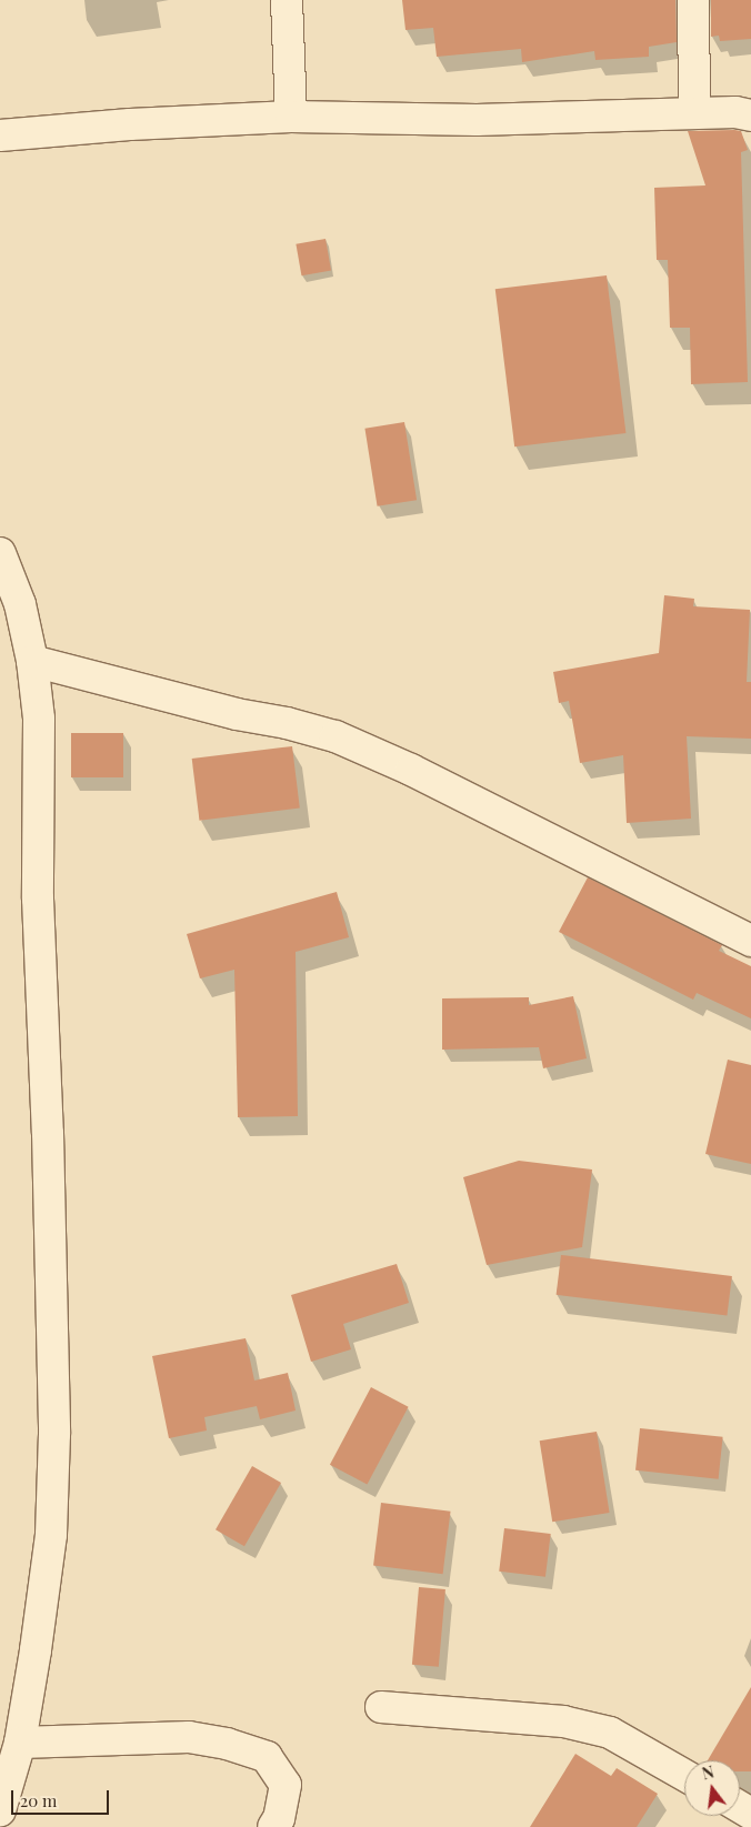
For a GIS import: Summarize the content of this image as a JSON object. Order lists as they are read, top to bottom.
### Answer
{
  "scale_bar": "20 m",
  "north": "top"
}
